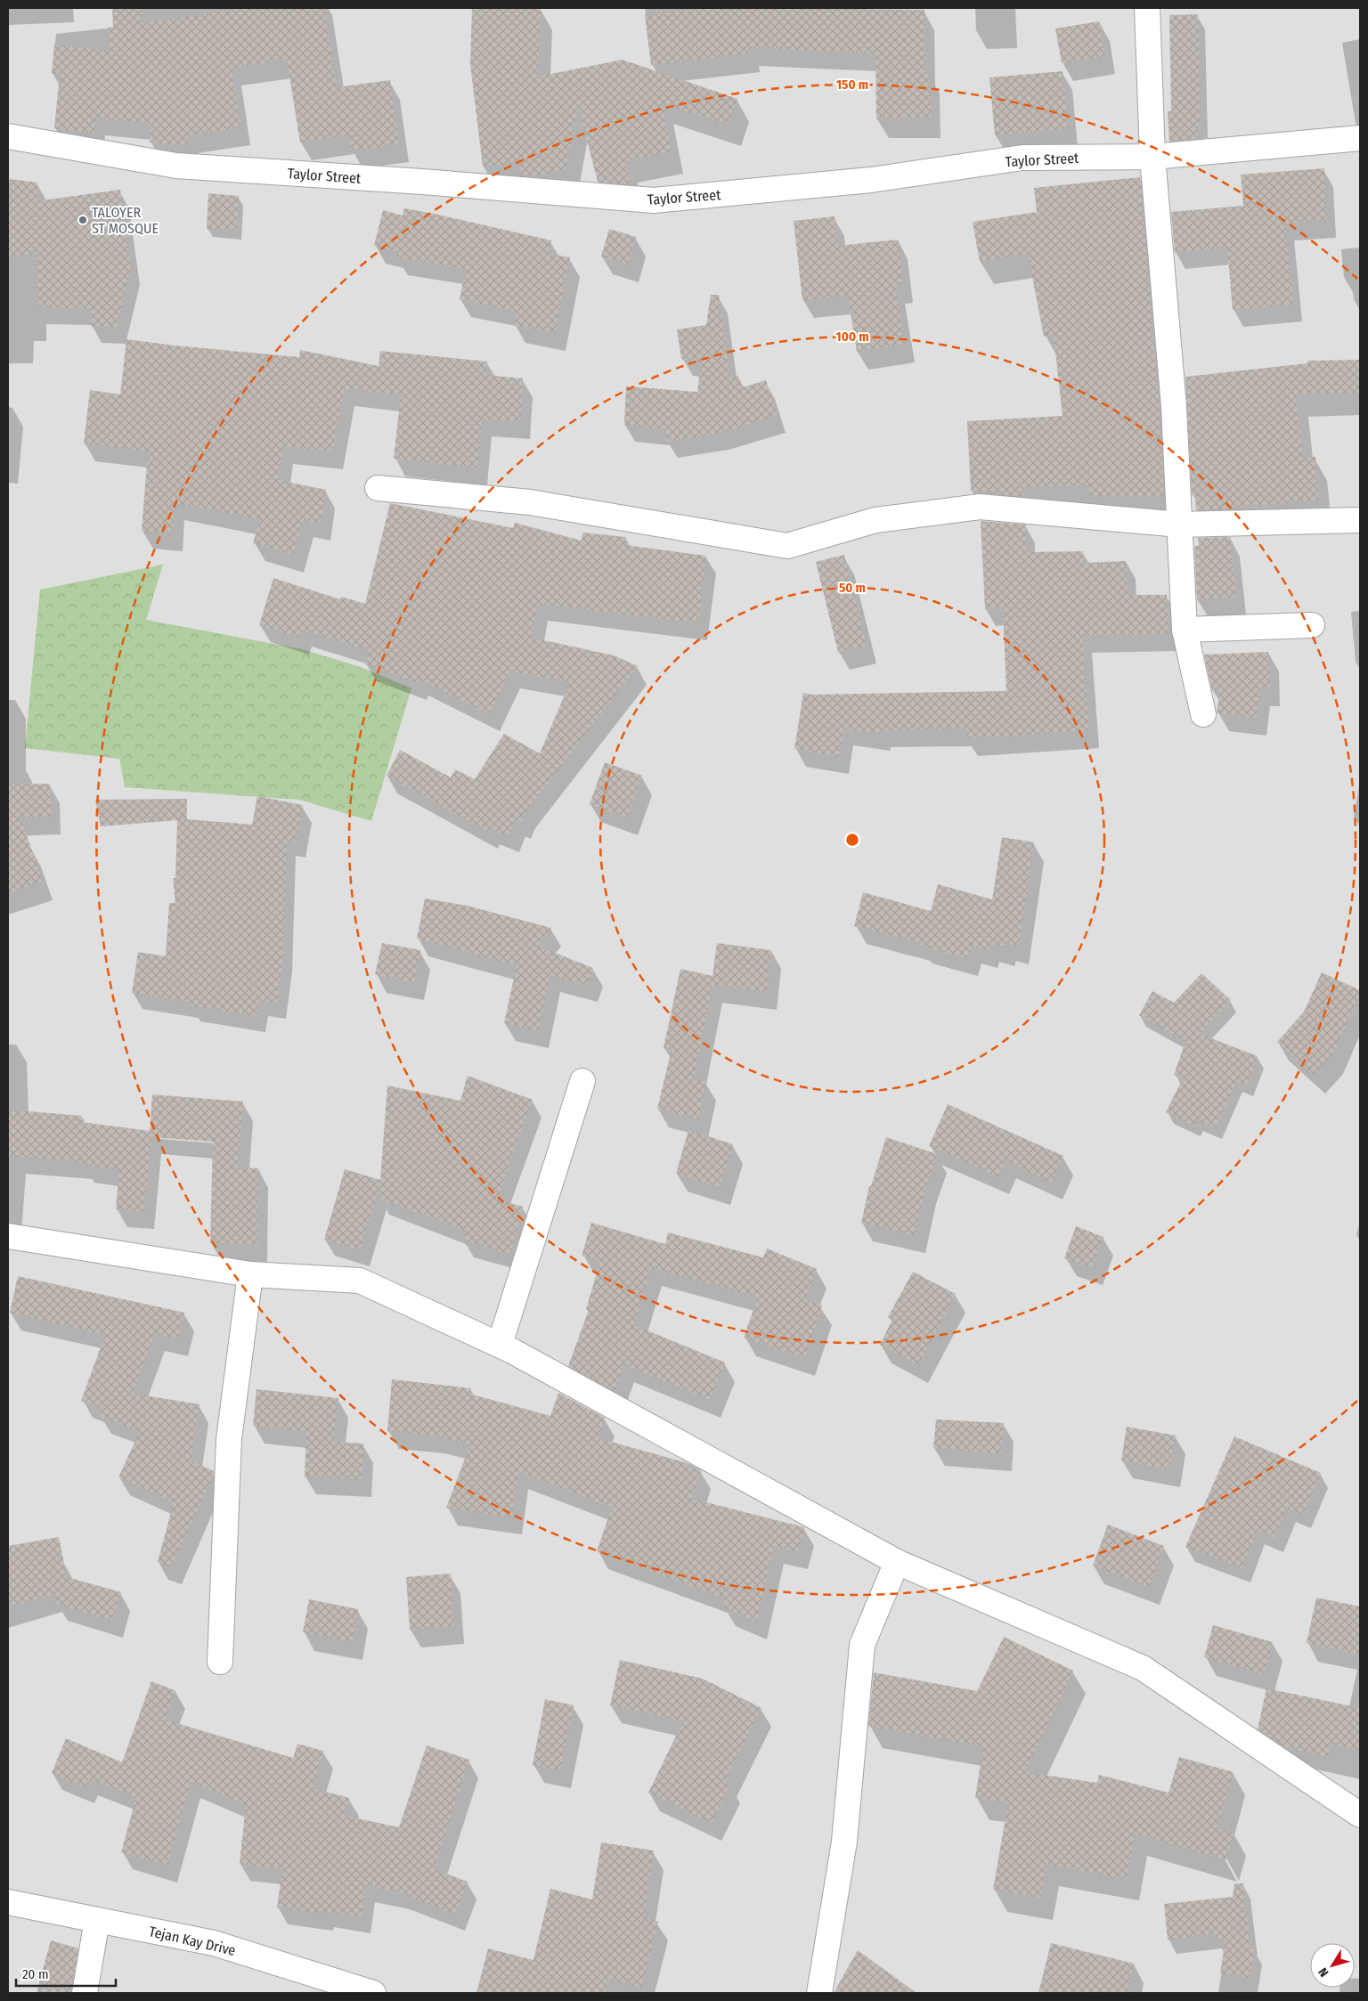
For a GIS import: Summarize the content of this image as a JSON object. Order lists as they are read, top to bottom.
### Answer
{
  "streets": {
    "street": ["Taylor Street", "Tejan Kay Drive"]
  },
  "places": ["TALOYER ST MOSQUE"],
  "scale_bar": "20 m",
  "north": "bottom left",
  "rings": ["150 m", "100 m", "50 m"]
}
